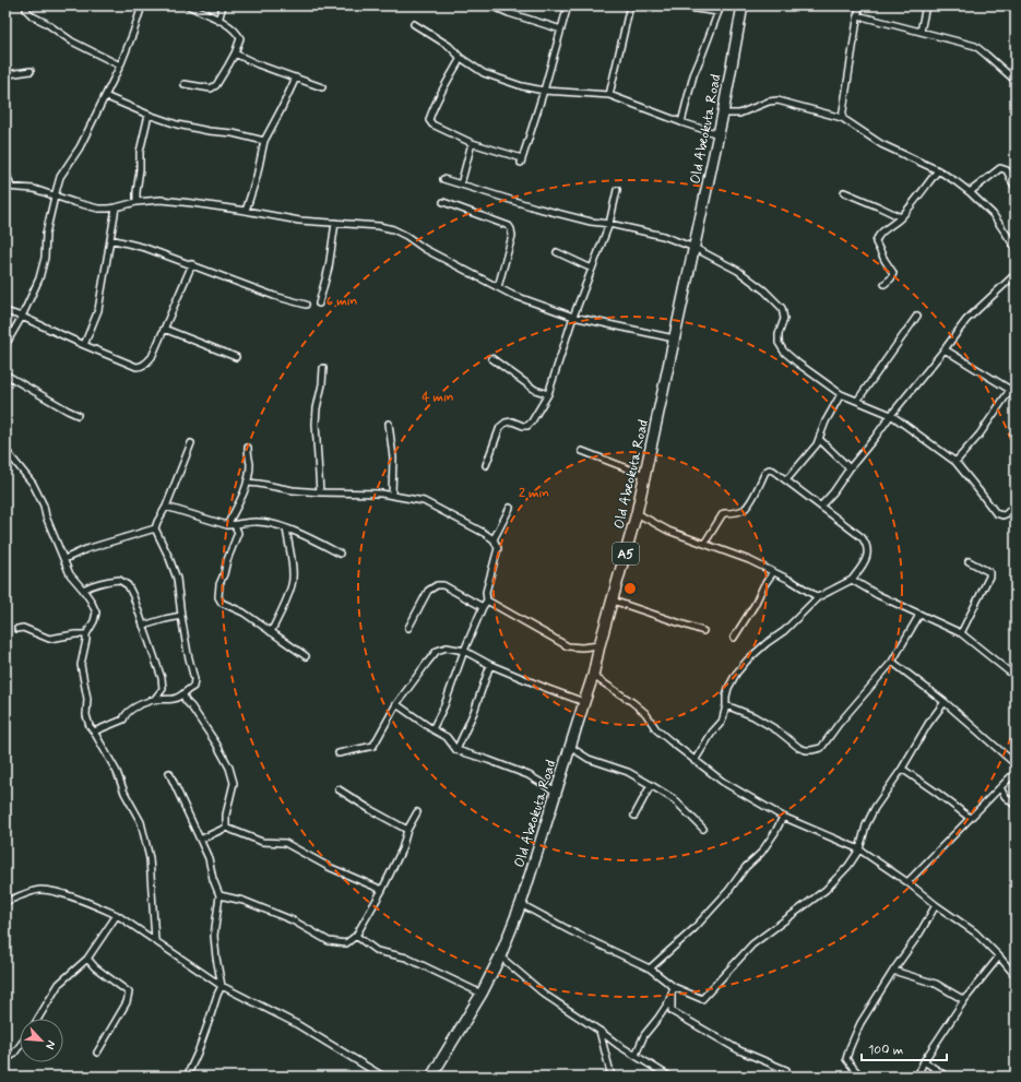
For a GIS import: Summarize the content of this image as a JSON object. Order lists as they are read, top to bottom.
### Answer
{
  "streets": {
    "highway": ["Old Abeokuta Road", "A5"]
  },
  "scale_bar": "100 m",
  "north": "bottom right",
  "rings": ["6 min", "4 min", "2 min"]
}
